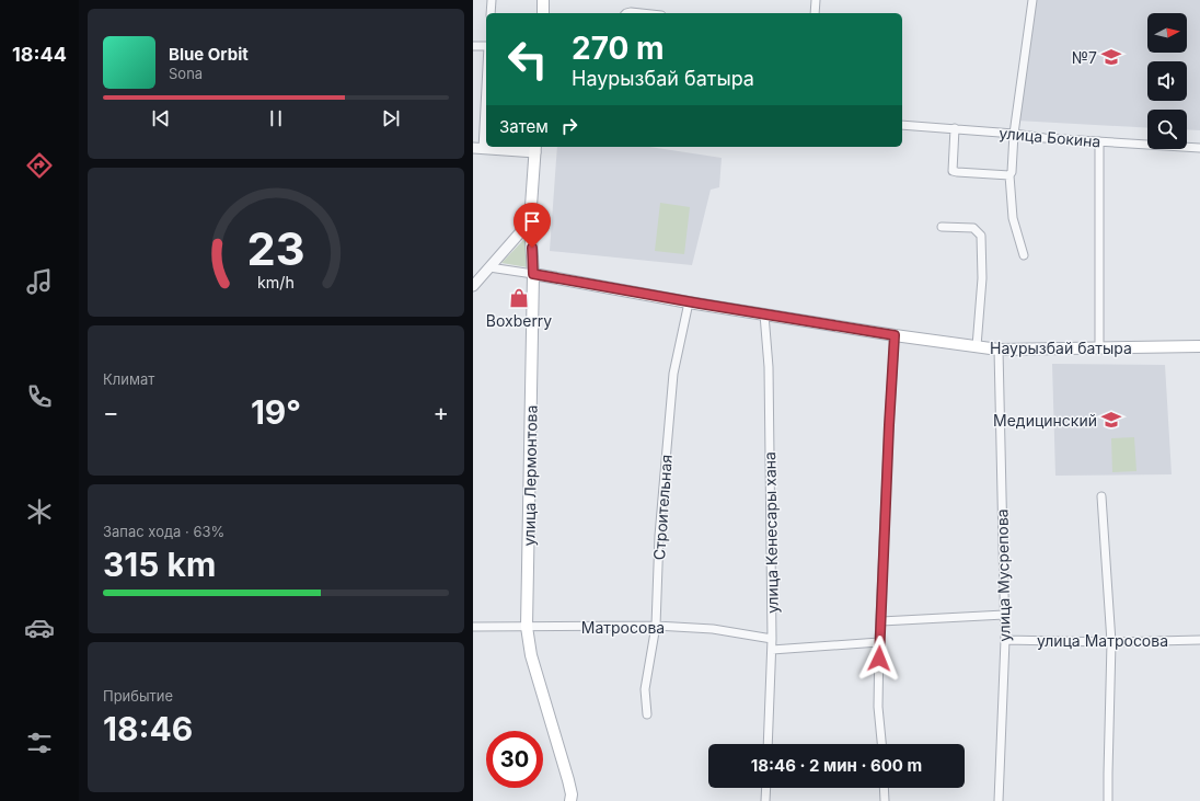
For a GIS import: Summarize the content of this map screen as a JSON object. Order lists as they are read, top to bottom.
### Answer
{
  "streets": {
    "main road": ["Наурызбай батыра", "улица Лермонтова"],
    "street": [
      "улица Бокина",
      "Строительная",
      "улица Кенесары хана",
      "улица Мусрепова",
      "Матросова",
      "улица Матросова"
    ]
  },
  "crossings": [
    ["Наурызбай батыра", "улица Лермонтова"],
    ["Наурызбай батыра", "Строительная"],
    ["Наурызбай батыра", "улица Кенесары хана"],
    ["Наурызбай батыра", "улица Мусрепова"],
    ["улица Лермонтова", "Матросова"],
    ["Строительная", "Матросова"],
    ["улица Кенесары хана", "Матросова"],
    ["улица Мусрепова", "улица Матросова"]
  ],
  "places": {
    "school or university": ["№7", "Медицинский"],
    "shop": ["Boxberry"]
  },
  "north": "right",
  "page": {
    "tabs": "18:44",
    "turn": ["270 m", "Наурызбай батыра"],
    "song": ["Blue Orbit", "Sona"],
    "then": "Затем",
    "tile": [
      "Климат",
      ["Запас хода · 63%", "315 km"],
      ["Прибытие", "18:46"]
    ],
    "heat": ["−", "19°", "+"],
    "limit": "30",
    "trip": "18:46 · 2 мин · 600 m",
    "gauge": ["23", "km/h"]
  }
}
